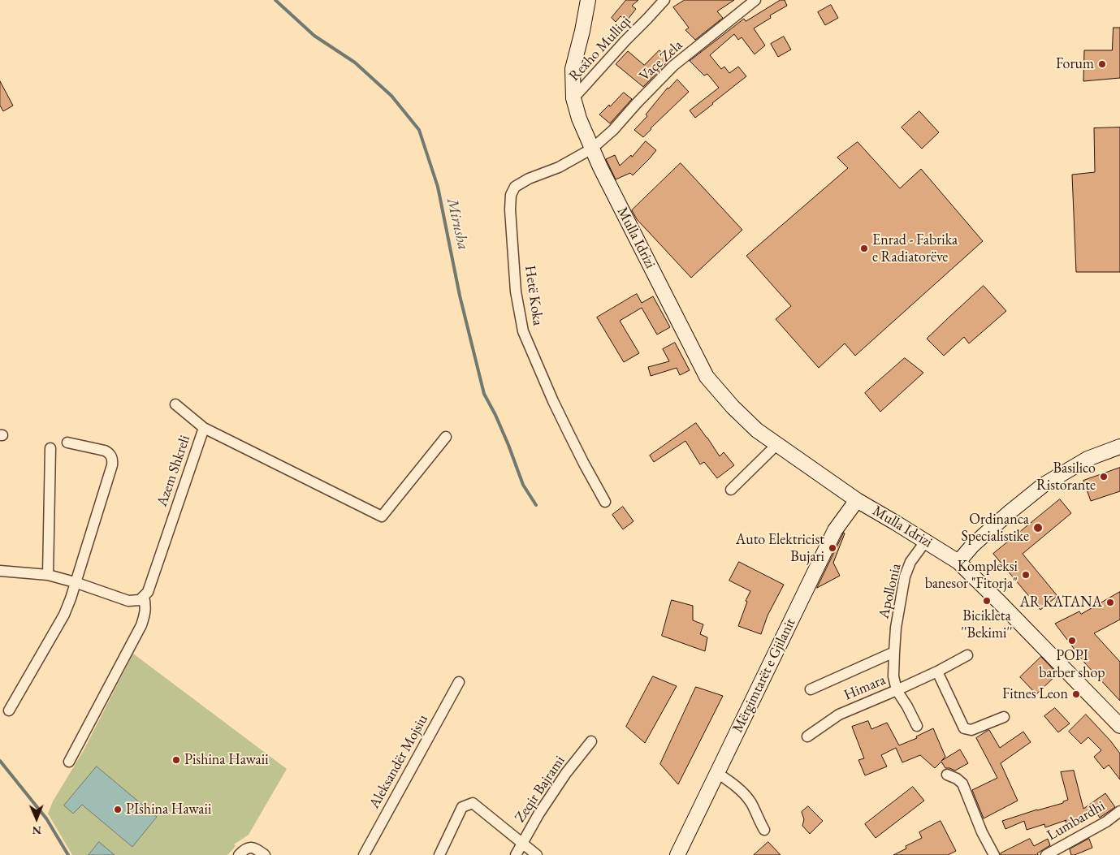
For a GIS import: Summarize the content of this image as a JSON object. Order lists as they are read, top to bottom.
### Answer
{
  "streets": {
    "street": [
      "Rexho Mulliqi",
      "Vaçe Zela",
      "Mulla Idrizi",
      "Hetë Koka",
      "Azem Shkreli",
      "Apollonia",
      "Mërgimtarët e Gjilanit",
      "Himara",
      "Aleksandër Mojsiu",
      "Zeqir Bajrami",
      "Lumbardhi"
    ]
  },
  "crossings": [
    ["Rexho Mulliqi", "Mulla Idrizi"],
    ["Vaçe Zela", "Mulla Idrizi"],
    ["Vaçe Zela", "Hetë Koka"],
    ["Mulla Idrizi", "Hetë Koka"],
    ["Mulla Idrizi", "Apollonia"],
    ["Mulla Idrizi", "Mërgimtarët e Gjilanit"],
    ["Apollonia", "Himara"]
  ],
  "water": ["Mirusha"],
  "places": [
    "Forum",
    "Enrad - Fabrika e Radiatorëve",
    "Basilico Ristorante",
    "Ordinanca Specialistike",
    "Auto Elektricist Bujari",
    "Kompleksi banesor \"Fitorja\"",
    "Bicikleta ''Bekimi''",
    "AR KATANA",
    "POPI barber shop",
    "Fitnes Leon",
    "Pishina Hawaii",
    "PIshina Hawaii"
  ],
  "north": "bottom"
}
